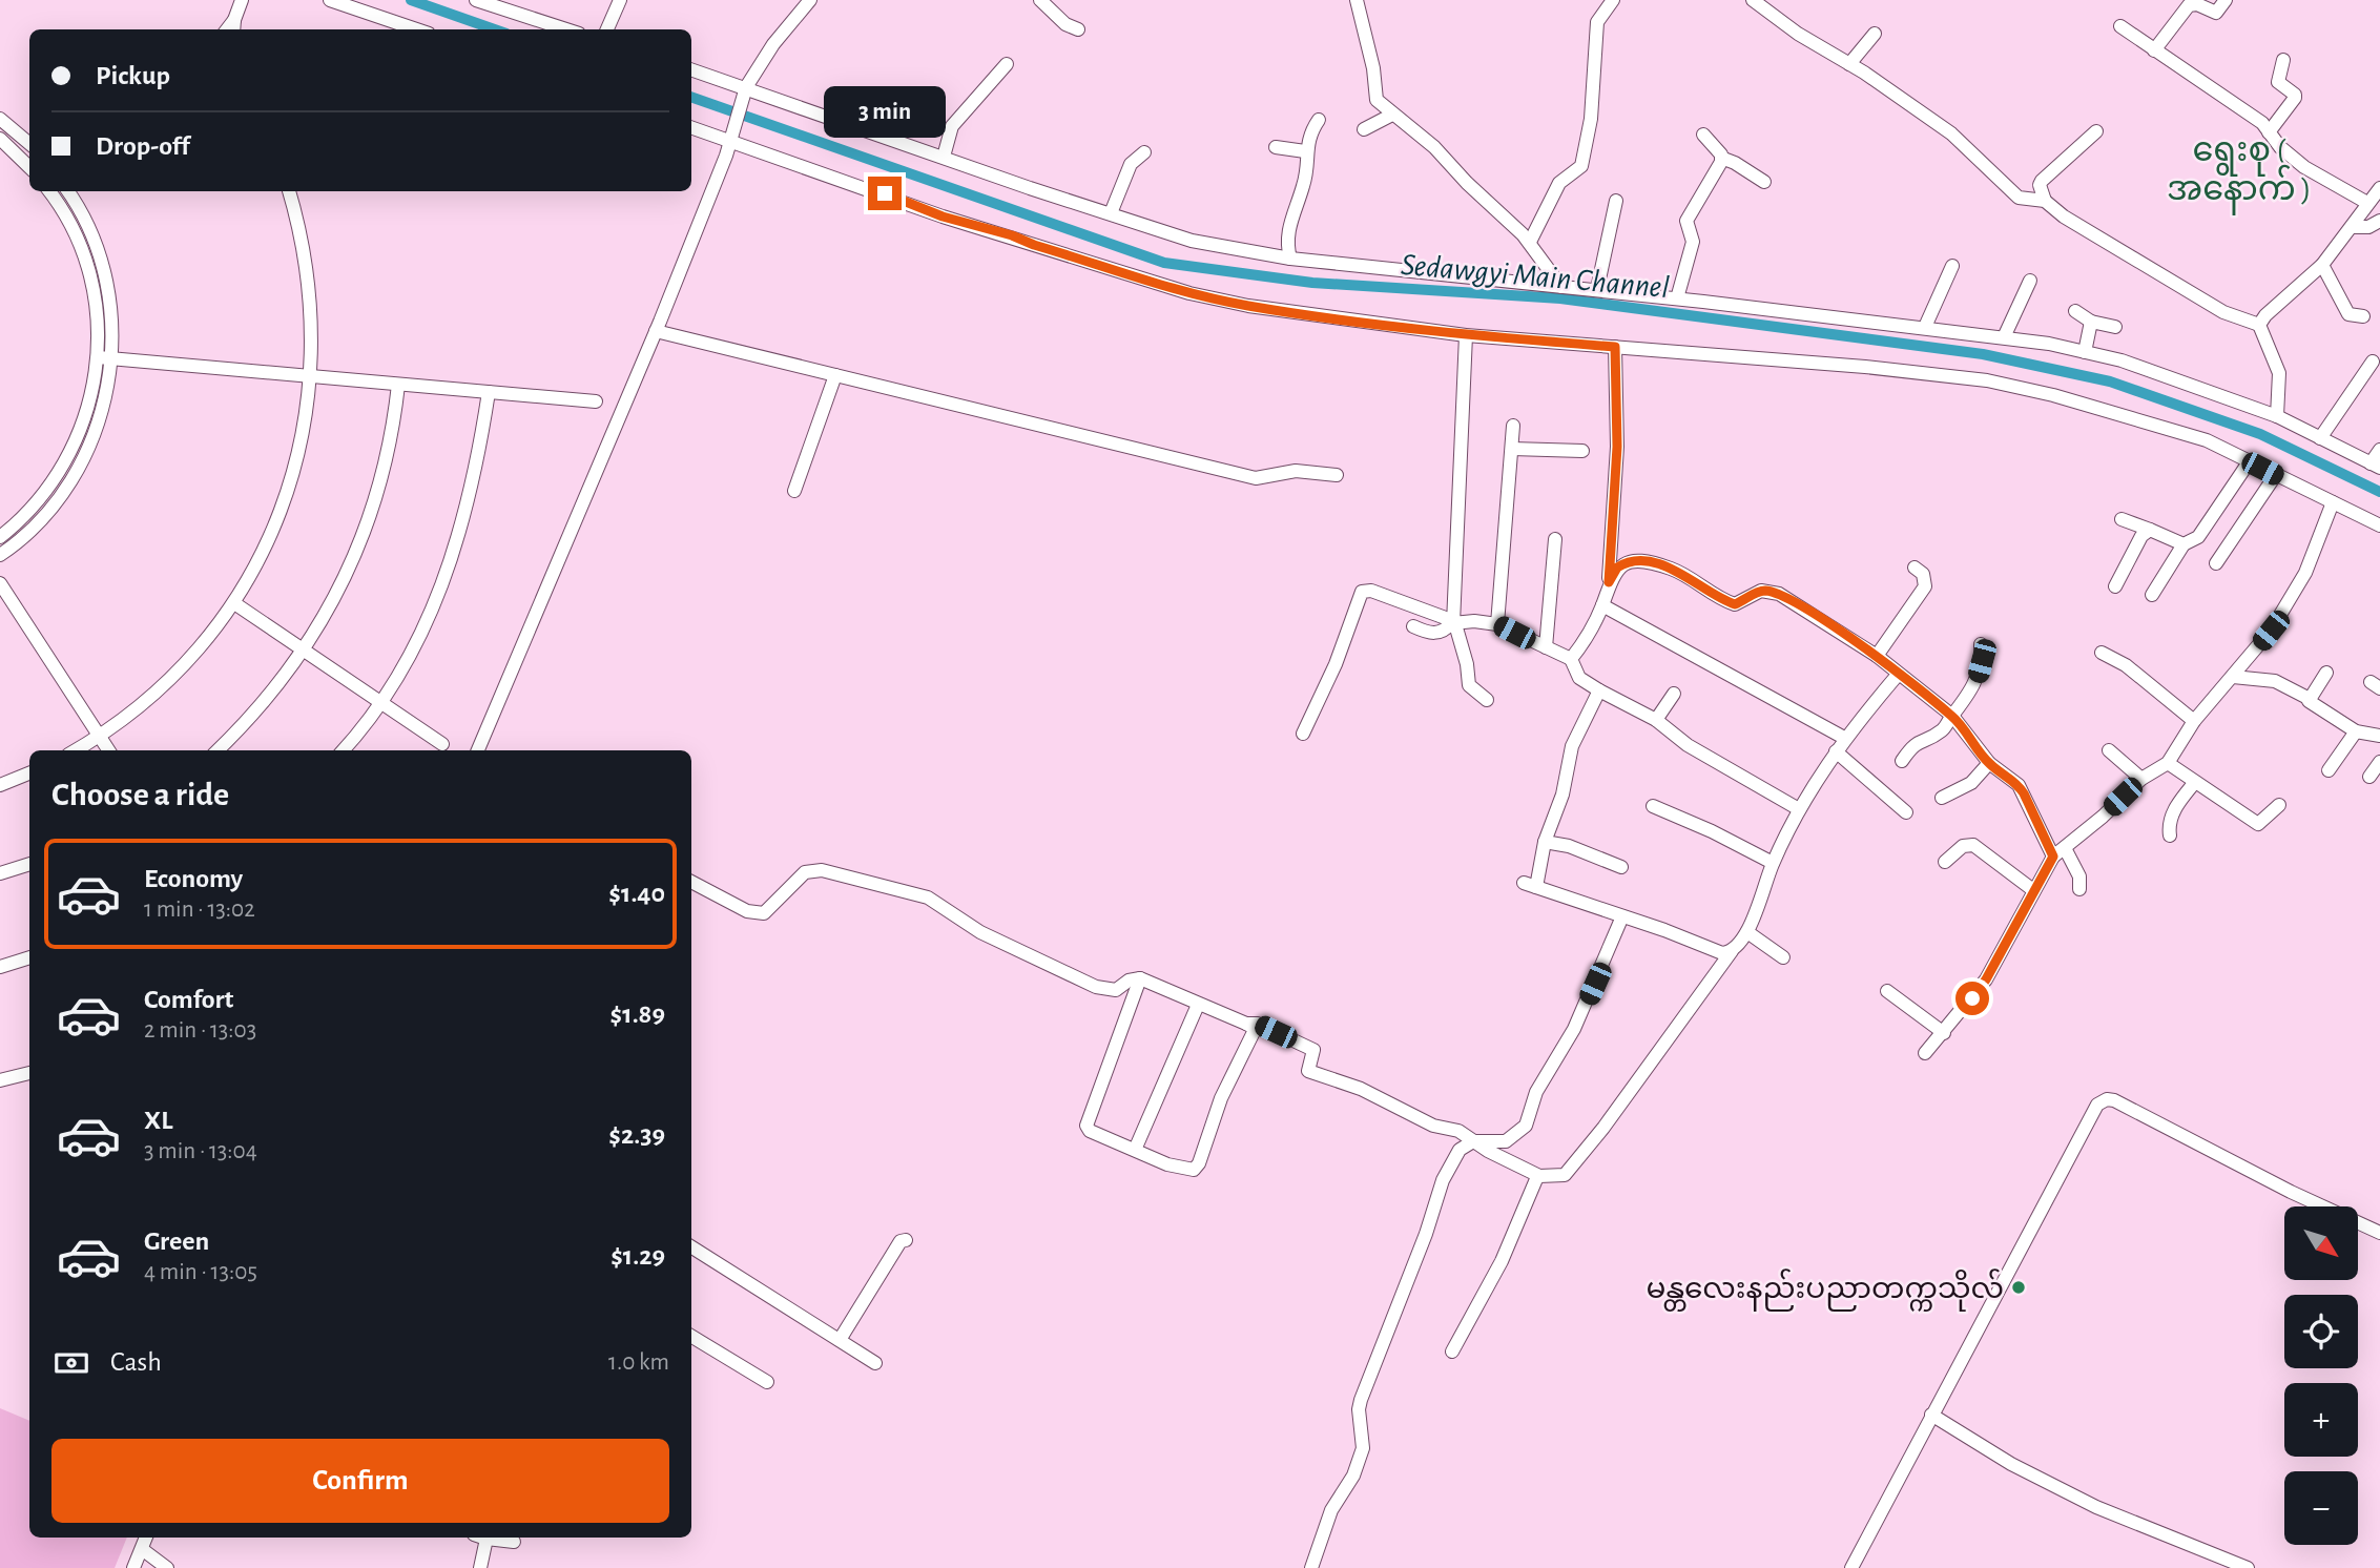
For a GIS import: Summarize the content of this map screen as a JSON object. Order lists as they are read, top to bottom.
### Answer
{
  "districts": ["ရွေးစု ( အနောက် )"],
  "water": ["Sedawgyi Main Channel"],
  "places": ["မန္တလေးနည်းပညာတက္ကသိုလ်"],
  "north": "bottom right",
  "page": {
    "banner": ["Pickup", "Drop-off"],
    "bubble": "3 min",
    "heading": "Choose a ride",
    "list": [
      {
        "name": "Economy",
        "note": "1 min · 13:02",
        "value": "$1.40"
      },
      {
        "name": "Comfort",
        "note": "2 min · 13:03",
        "value": "$1.89"
      },
      {
        "name": "XL",
        "note": "3 min · 13:04",
        "value": "$2.39"
      },
      {
        "name": "Green",
        "note": "4 min · 13:05",
        "value": "$1.29"
      }
    ],
    "map_buttons": ["+", "−"],
    "pay": ["Cash", "1.0 km"],
    "buttons": "Confirm"
  }
}
